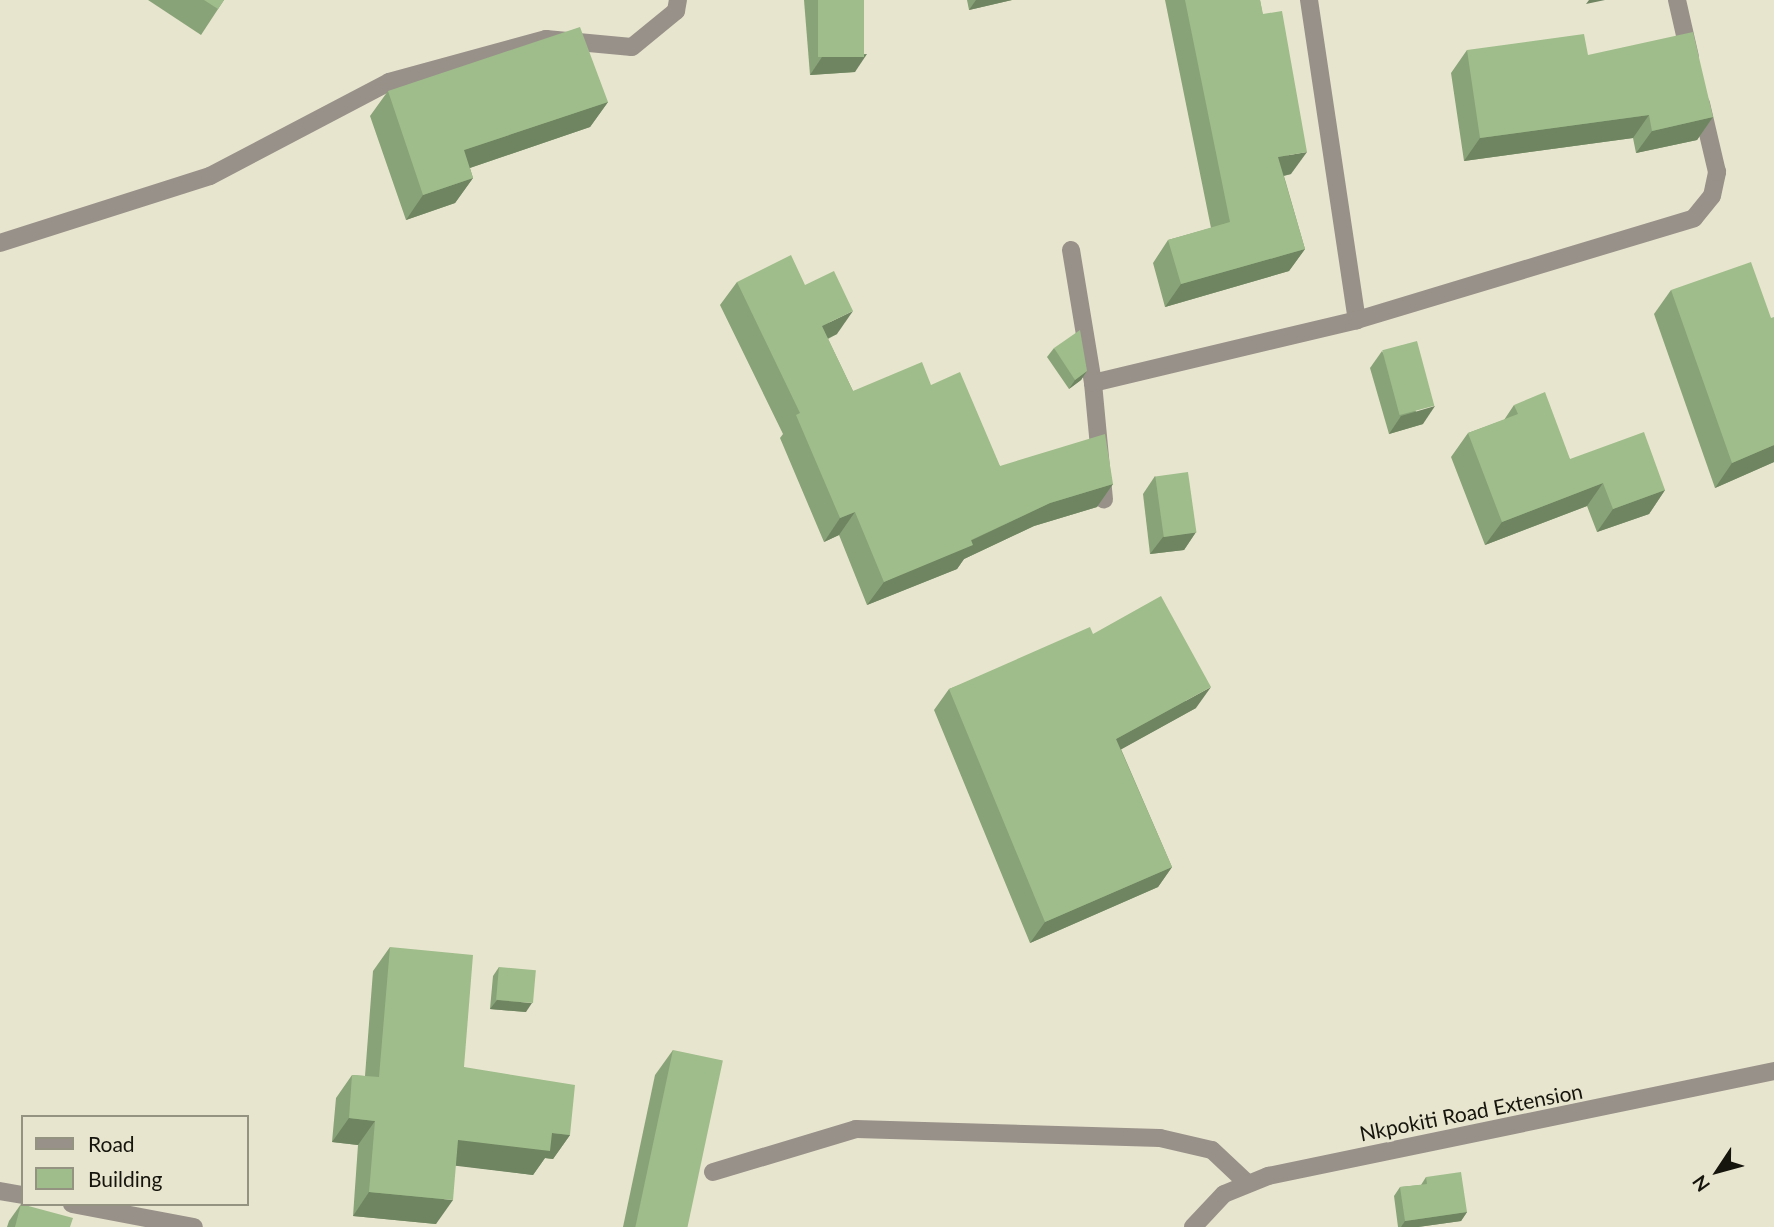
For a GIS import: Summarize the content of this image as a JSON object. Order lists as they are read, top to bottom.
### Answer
{
  "streets": {
    "street": ["Nkpokiti Road Extension"]
  },
  "legend": ["Road", "Building"],
  "north": "bottom left"
}
